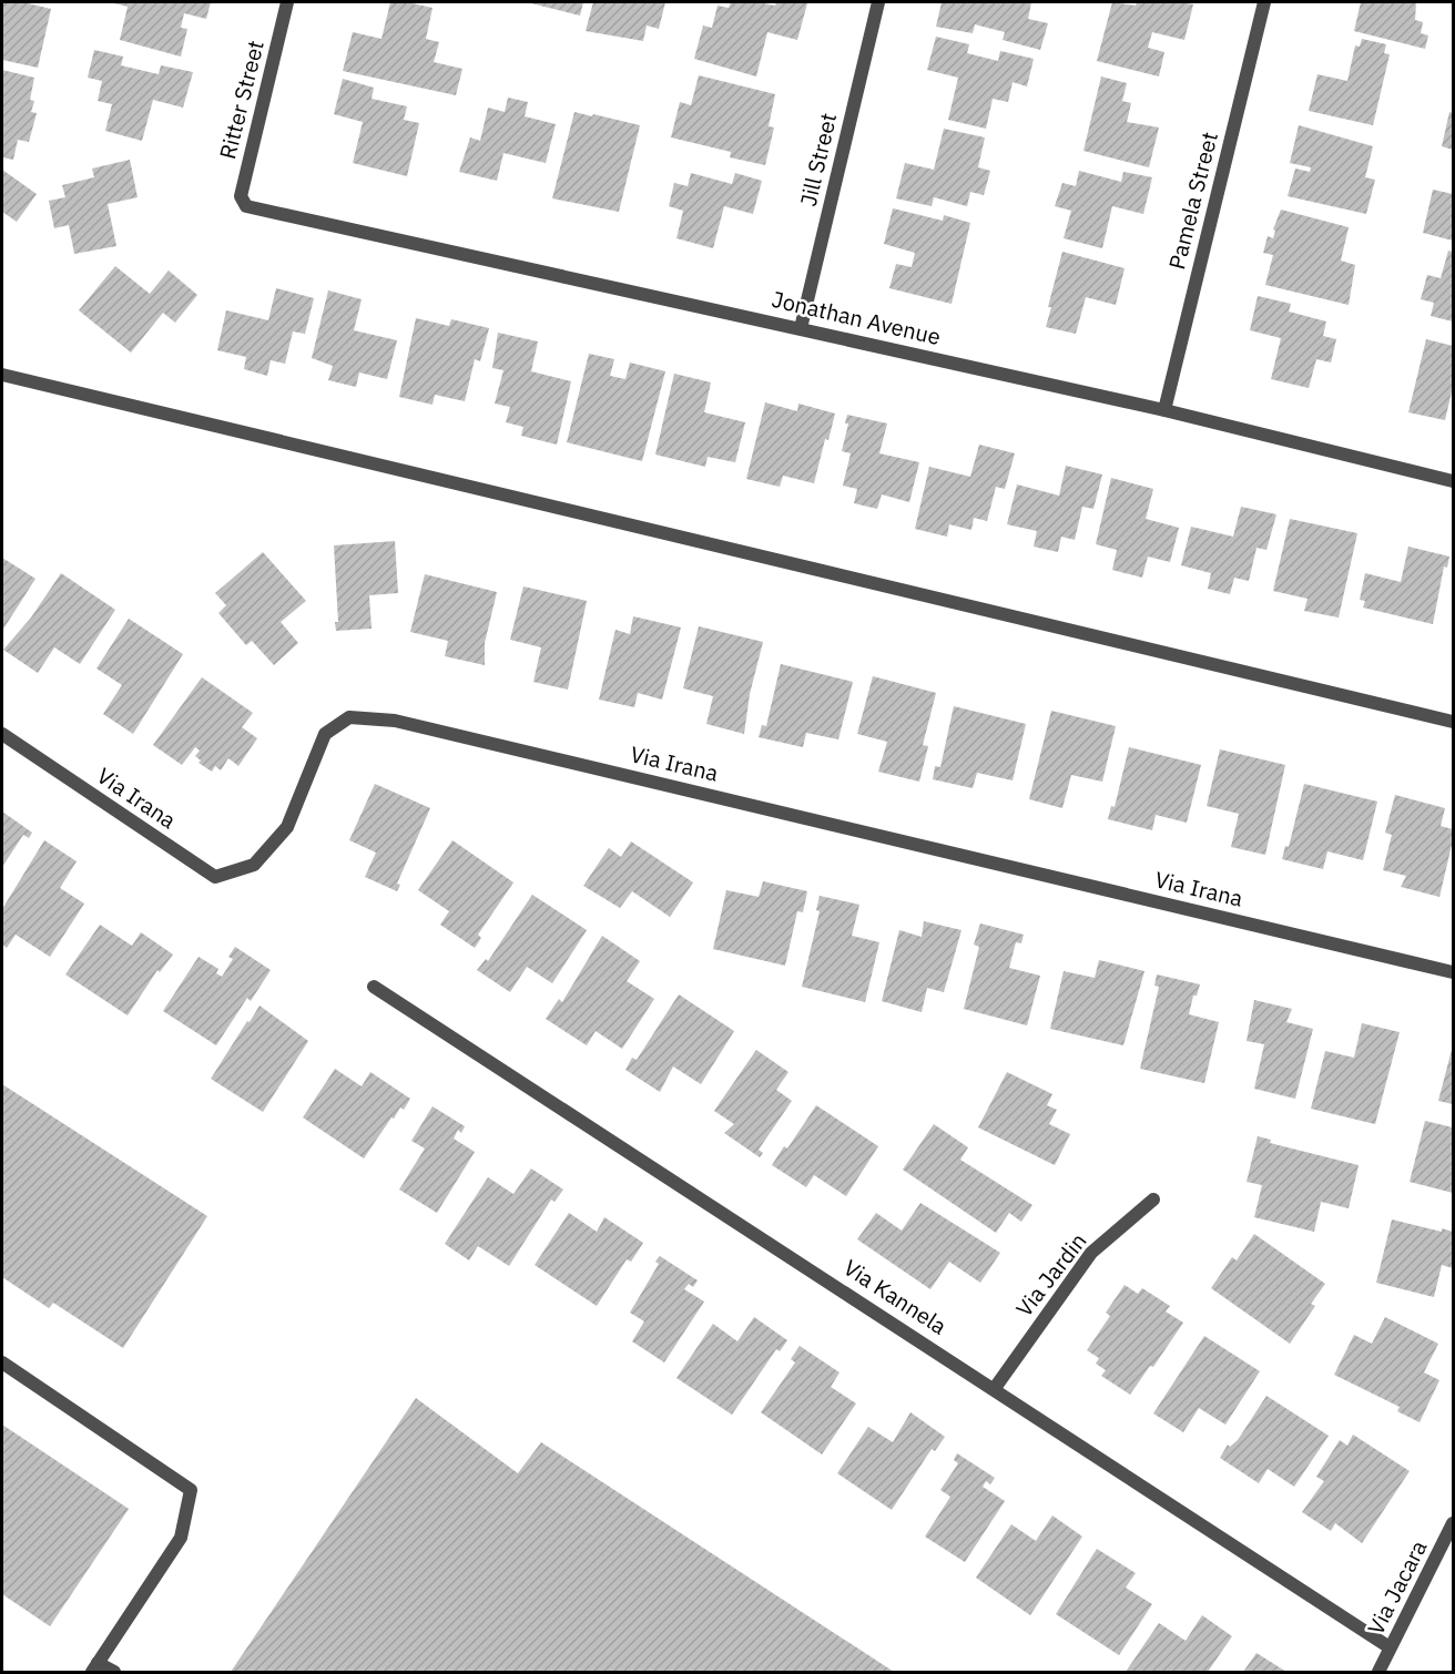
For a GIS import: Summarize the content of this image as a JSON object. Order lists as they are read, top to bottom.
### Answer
{
  "streets": {
    "street": [
      "Ritter Street",
      "Jill Street",
      "Pamela Street",
      "Jonathan Avenue",
      "Via Irana",
      "Via Jardin",
      "Via Kannela",
      "Via Jacara"
    ]
  },
  "crossings": [
    ["Ritter Street", "Jonathan Avenue"],
    ["Jill Street", "Jonathan Avenue"],
    ["Pamela Street", "Jonathan Avenue"],
    ["Via Jardin", "Via Kannela"],
    ["Via Kannela", "Via Jacara"]
  ]
}
